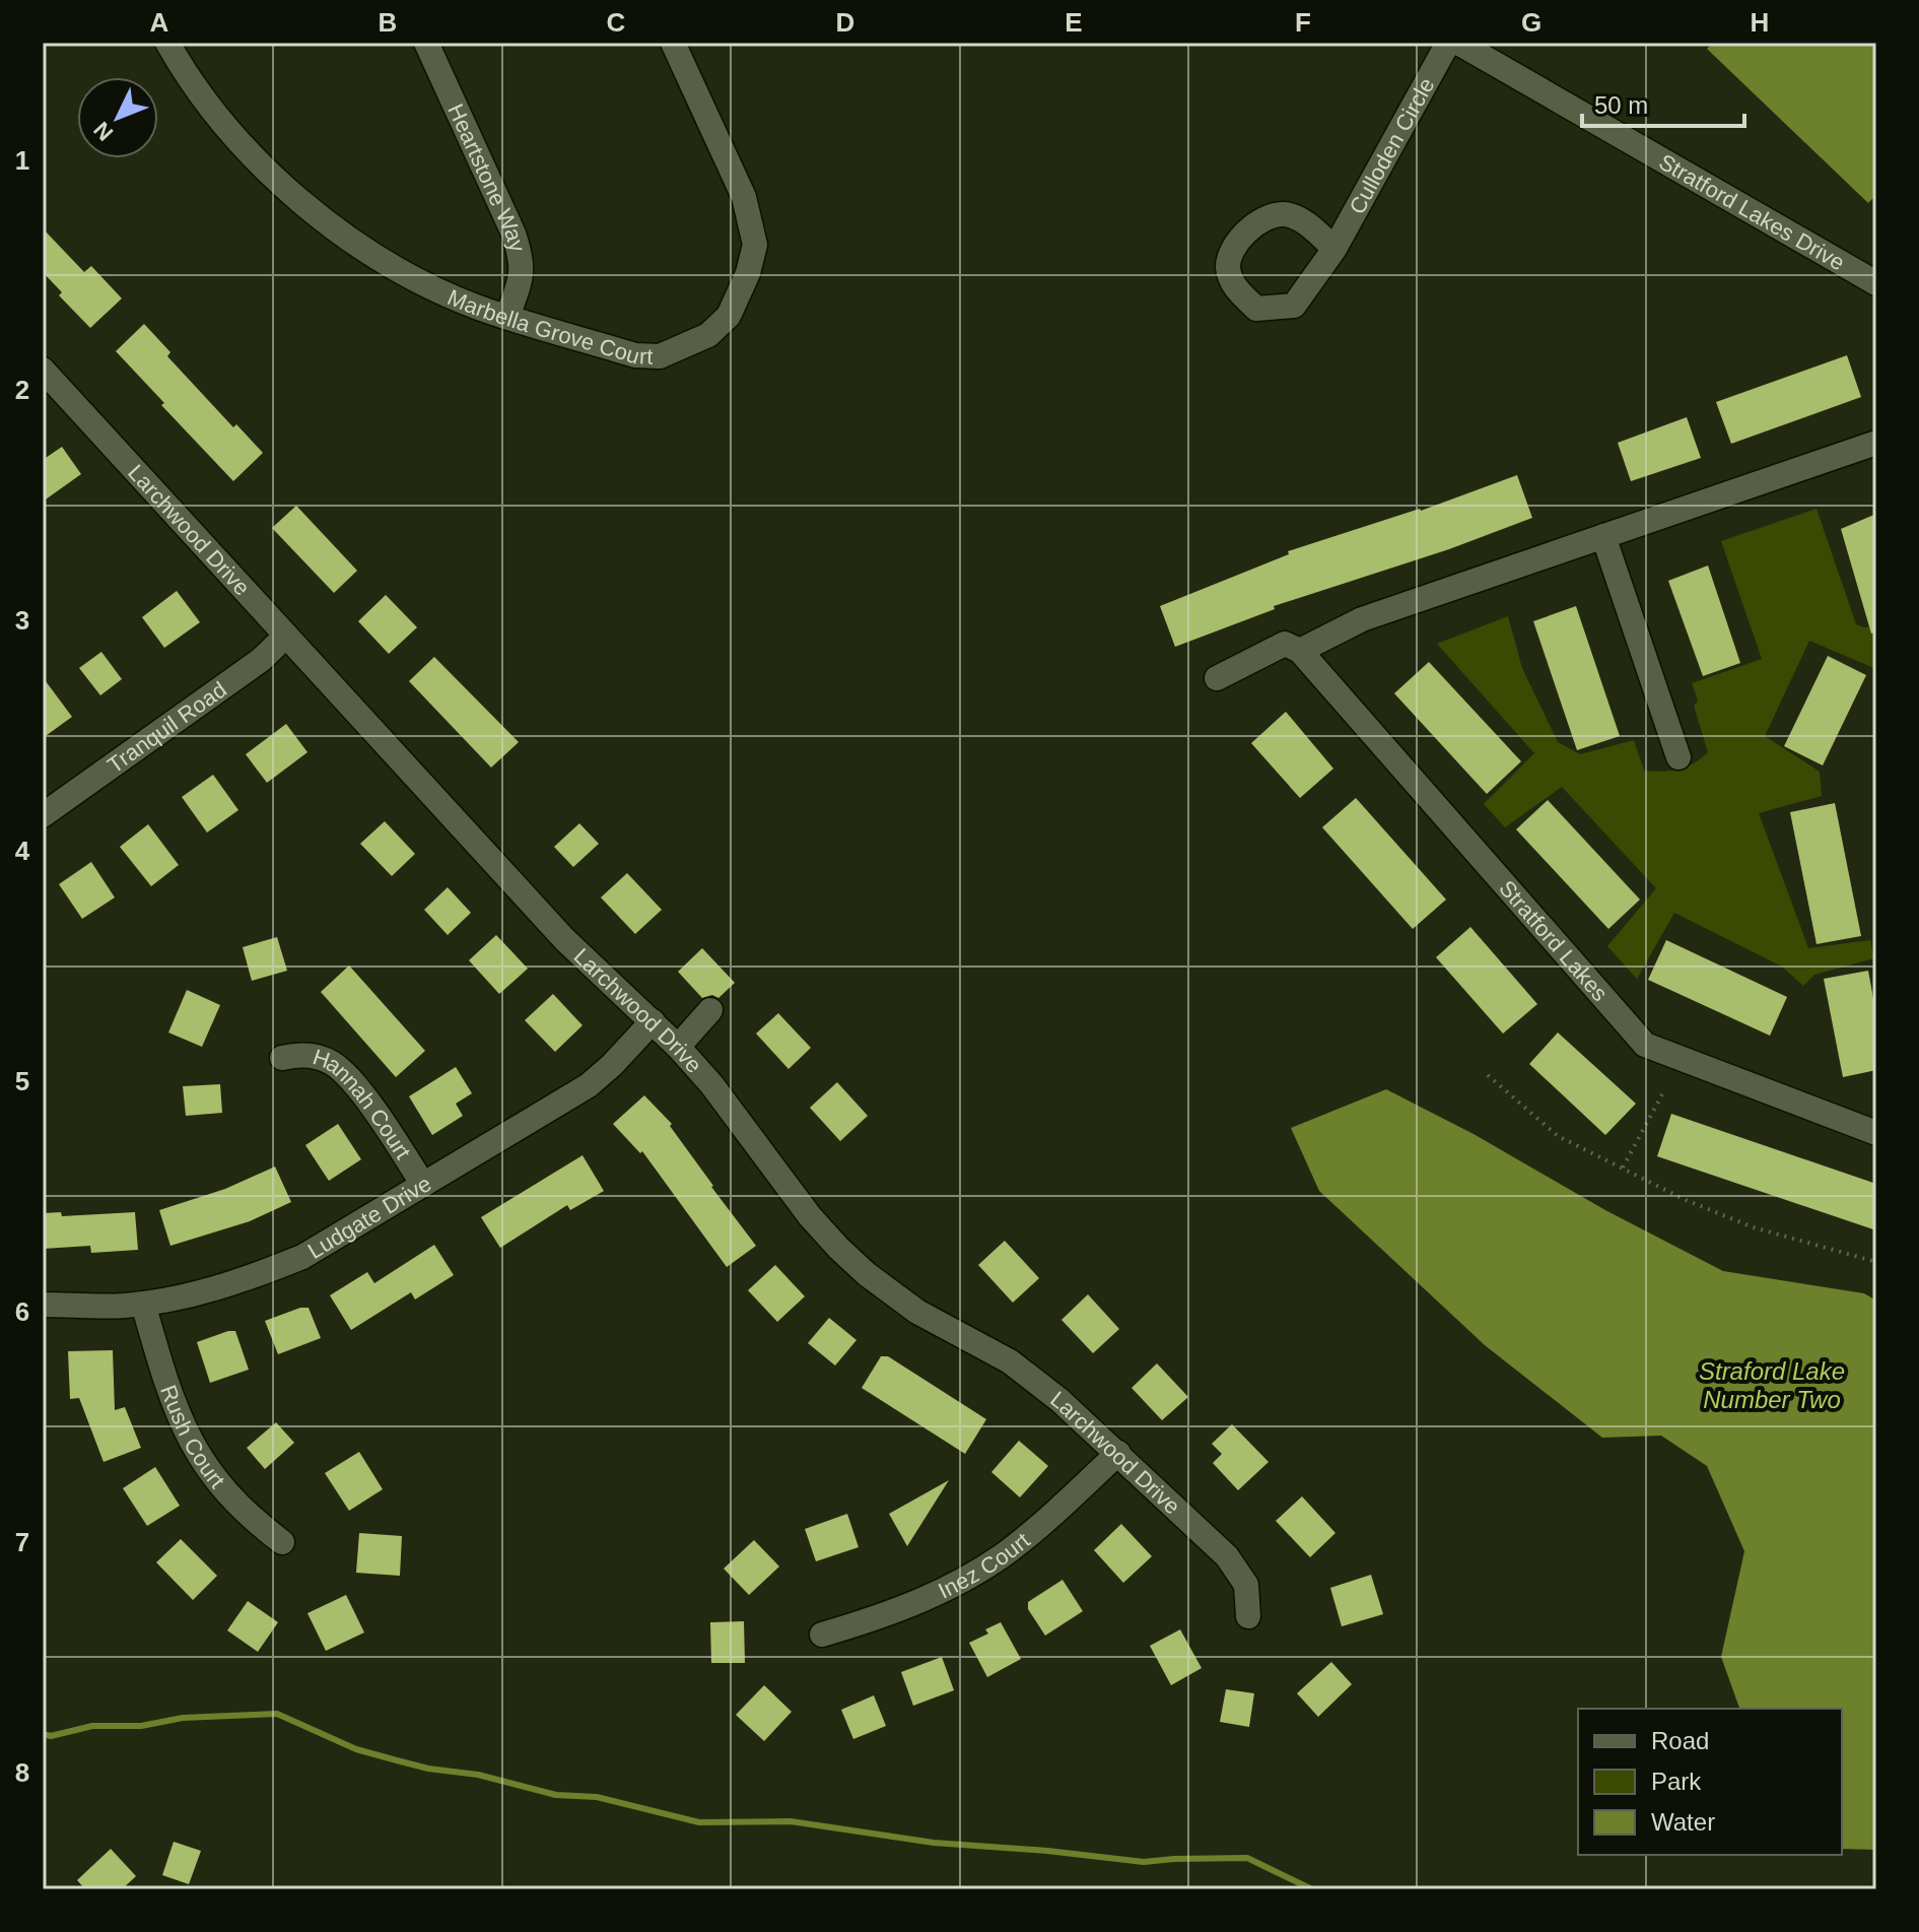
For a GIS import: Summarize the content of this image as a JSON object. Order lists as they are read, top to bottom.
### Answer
{
  "streets": {
    "street": [
      "Culloden Circle",
      "Heartstone Way",
      "Stratford Lakes Drive",
      "Marbella Grove Court",
      "Larchwood Drive",
      "Tranquil Road",
      "Stratford Lakes",
      "Hannah Court",
      "Ludgate Drive",
      "Rush Court",
      "Inez Court"
    ]
  },
  "crossings": [
    ["Heartstone Way", "Marbella Grove Court"],
    ["Larchwood Drive", "Tranquil Road"],
    ["Larchwood Drive", "Ludgate Drive"],
    ["Larchwood Drive", "Inez Court"],
    ["Hannah Court", "Ludgate Drive"],
    ["Ludgate Drive", "Rush Court"]
  ],
  "water": ["Straford Lake Number Two"],
  "legend": ["Road", "Park", "Water"],
  "scale_bar": "50 m",
  "north": "bottom left",
  "grid": {
    "columns": [
      "A",
      "B",
      "C",
      "D",
      "E",
      "F",
      "G",
      "H"
    ],
    "rows": [
      "1",
      "2",
      "3",
      "4",
      "5",
      "6",
      "7",
      "8"
    ]
  }
}
